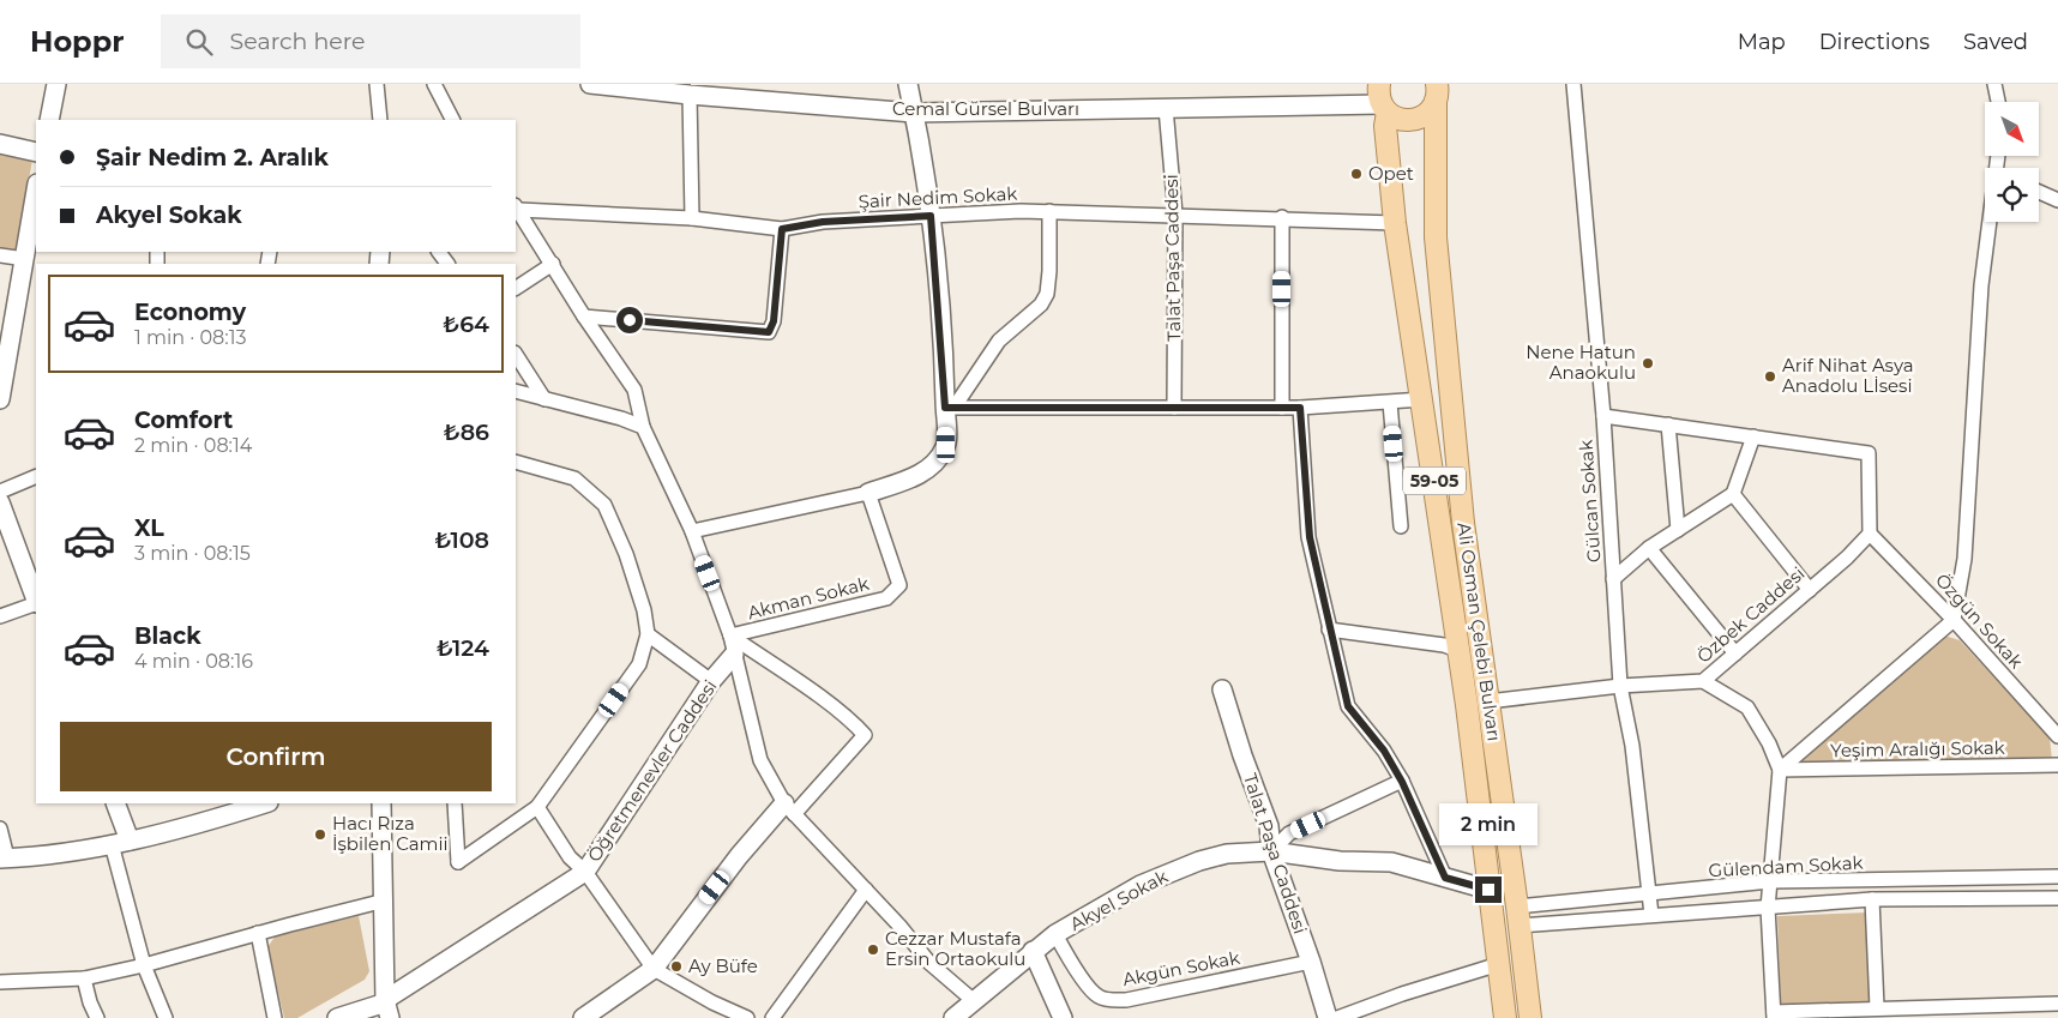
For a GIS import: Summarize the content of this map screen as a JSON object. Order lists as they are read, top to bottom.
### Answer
{
  "streets": {
    "main road": ["59-05", "Ali Osman Çelebi Bulvarı"],
    "street": [
      "Cemal Gürsel Bulvarı",
      "Şair Nedim Sokak",
      "Talat Paşa Caddesi",
      "Gülcan Sokak",
      "Akman Sokak",
      "Özbek Caddesi",
      "Özgün Sokak",
      "Yeşim Aralığı Sokak",
      "Öğretmenevler Caddesi",
      "Gülendam Sokak",
      "Akyel Sokak",
      "Akgün Sokak"
    ]
  },
  "crossings": [
    ["Cemal Gürsel Bulvarı", "Talat Paşa Caddesi"],
    ["Cemal Gürsel Bulvarı", "Ali Osman Çelebi Bulvarı"],
    ["Şair Nedim Sokak", "Talat Paşa Caddesi"],
    ["Şair Nedim Sokak", "Ali Osman Çelebi Bulvarı"],
    ["Talat Paşa Caddesi", "Akyel Sokak"],
    ["Talat Paşa Caddesi", "Akgün Sokak"],
    ["Gülcan Sokak", "Özbek Caddesi"],
    ["Gülcan Sokak", "Gülendam Sokak"],
    ["Özbek Caddesi", "Özgün Sokak"],
    ["Özbek Caddesi", "Ali Osman Çelebi Bulvarı"],
    ["Ali Osman Çelebi Bulvarı", "Gülendam Sokak"],
    ["Ali Osman Çelebi Bulvarı", "Akyel Sokak"],
    ["Akyel Sokak", "Akgün Sokak"]
  ],
  "places": [
    "Opet",
    "Nene Hatun Anaokulu",
    "Arif Nihat Asya Anadolu Lİsesi",
    "Hacı Rıza İşbilen Camii",
    "Cezzar Mustafa Ersin Ortaokulu",
    "Ay Büfe"
  ],
  "north": "bottom right",
  "page": {
    "header": "Hoppr",
    "search": "Search here",
    "nav": ["Map", "Directions", "Saved"],
    "banner": ["Şair Nedim 2. Aralık", "Akyel Sokak"],
    "list": [
      {
        "name": "Economy",
        "note": "1 min · 08:13",
        "value": "₺64"
      },
      {
        "name": "Comfort",
        "note": "2 min · 08:14",
        "value": "₺86"
      },
      {
        "name": "XL",
        "note": "3 min · 08:15",
        "value": "₺108"
      },
      {
        "name": "Black",
        "note": "4 min · 08:16",
        "value": "₺124"
      }
    ],
    "buttons": "Confirm",
    "bubble": "2 min"
  }
}
